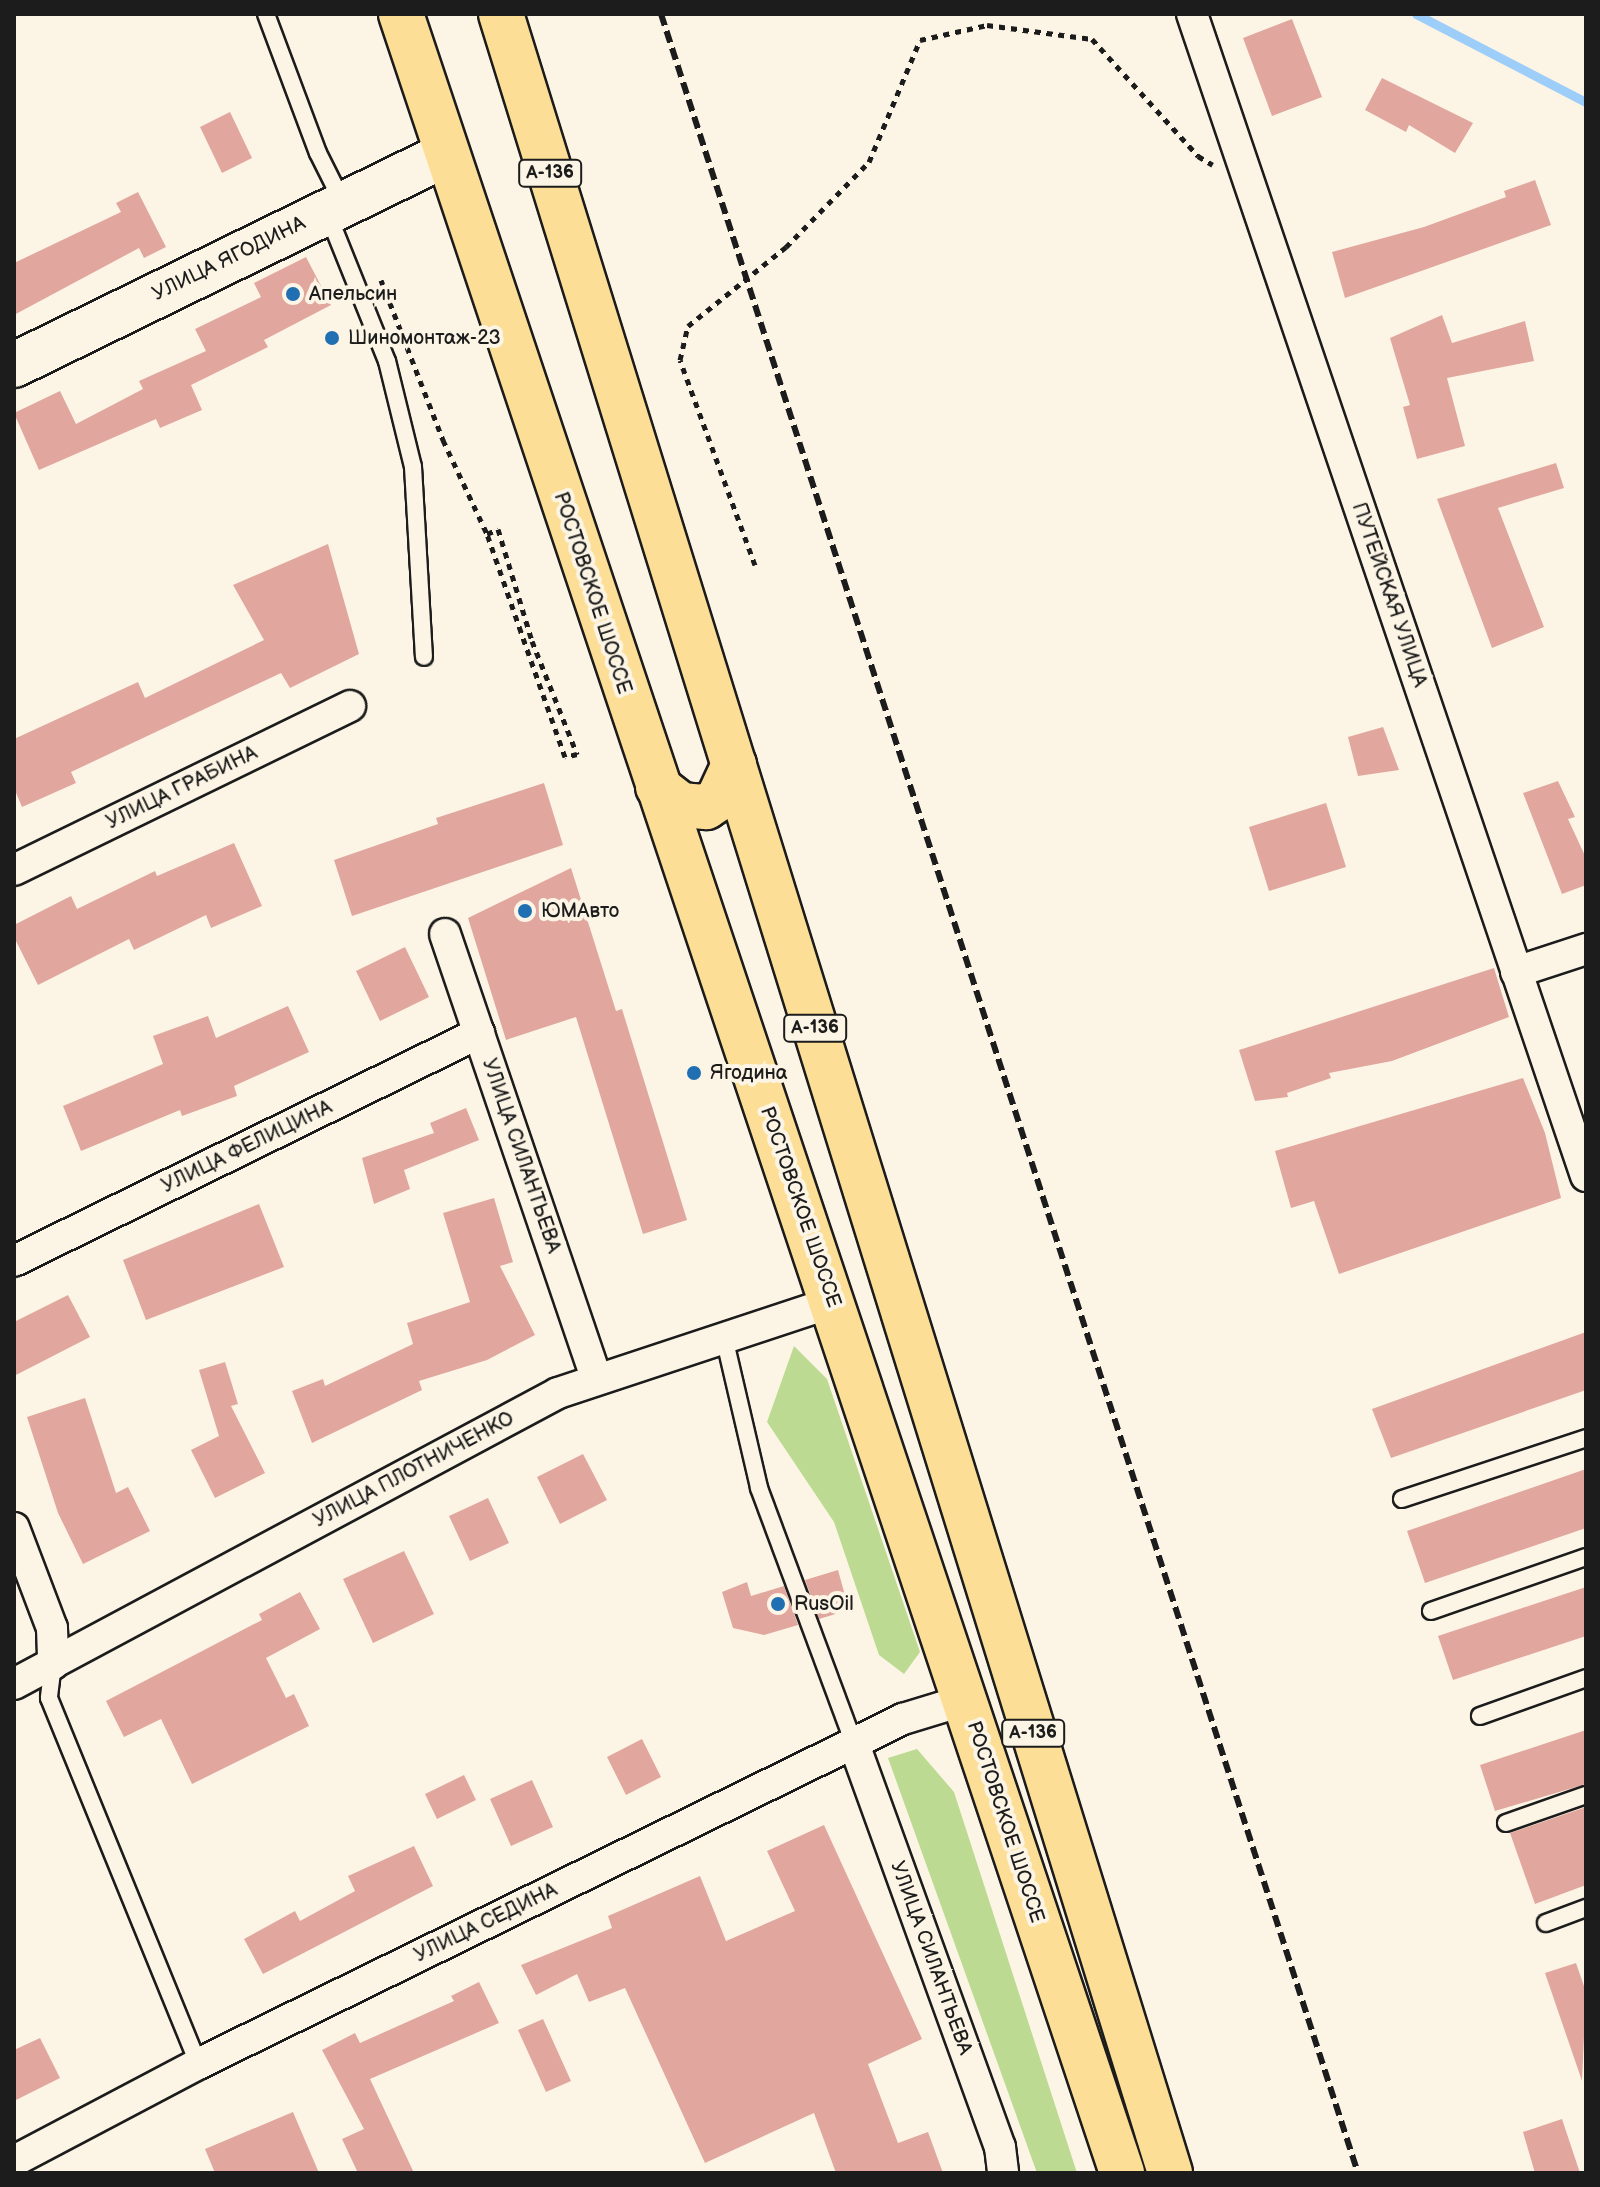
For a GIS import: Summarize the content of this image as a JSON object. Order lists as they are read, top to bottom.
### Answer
{
  "streets": {
    "highway": ["А-136", "РОСТОВСКОЕ ШОССЕ"],
    "street": [
      "УЛИЦА ЯГОДИНА",
      "ПУТЕЙСКАЯ УЛИЦА",
      "УЛИЦА ГРАБИНА",
      "УЛИЦА ФЕЛИЦИНА",
      "УЛИЦА СИЛАНТЬЕВА",
      "УЛИЦА ПЛОТНИЧЕНКО",
      "УЛИЦА СЕДИНА"
    ]
  },
  "crossings": [
    ["УЛИЦА ЯГОДИНА", "РОСТОВСКОЕ ШОССЕ"],
    ["РОСТОВСКОЕ ШОССЕ", "УЛИЦА ПЛОТНИЧЕНКО"],
    ["РОСТОВСКОЕ ШОССЕ", "УЛИЦА СЕДИНА"],
    ["УЛИЦА ФЕЛИЦИНА", "УЛИЦА СИЛАНТЬЕВА"],
    ["УЛИЦА СИЛАНТЬЕВА", "УЛИЦА ПЛОТНИЧЕНКО"],
    ["УЛИЦА СИЛАНТЬЕВА", "УЛИЦА СЕДИНА"]
  ],
  "places": [
    "Апельсин",
    "Шиномонтаж-23",
    "ЮМАвто",
    "Ягодина",
    "RusOil"
  ]
}
